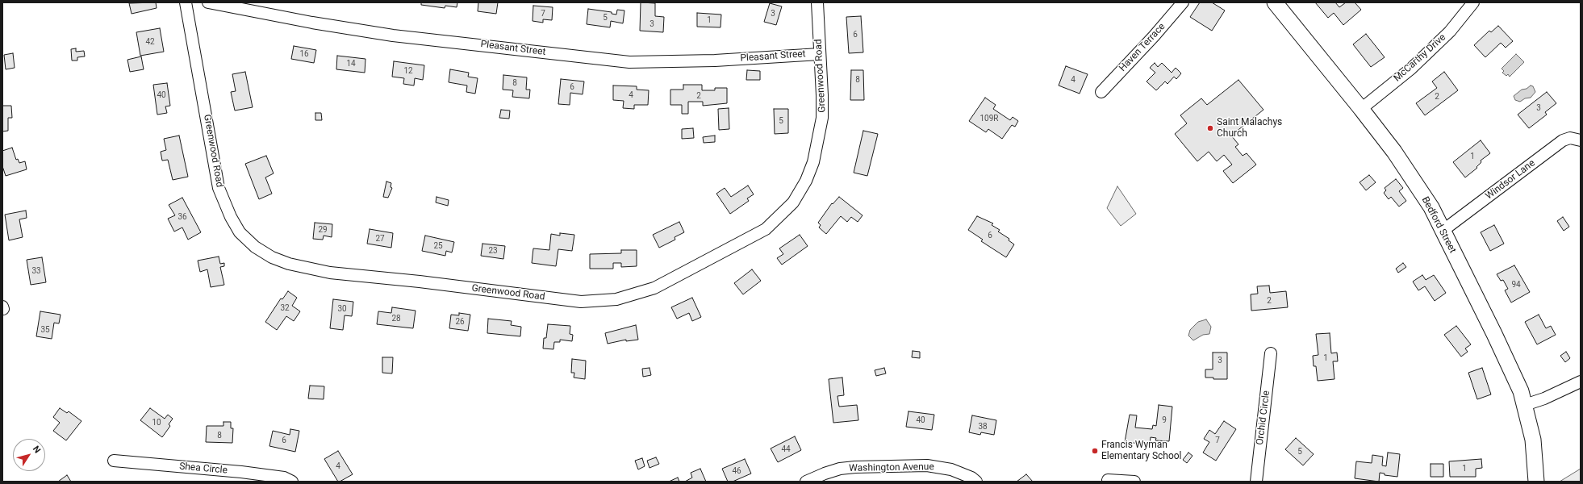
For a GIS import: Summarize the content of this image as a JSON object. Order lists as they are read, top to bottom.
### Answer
{
  "streets": {
    "main road": ["Bedford Street"],
    "street": [
      "Haven Terrace",
      "Pleasant Street",
      "McCarthy Drive",
      "Greenwood Road",
      "Windsor Lane",
      "Orchid Circle",
      "Washington Avenue",
      "Shea Circle"
    ]
  },
  "crossings": [
    ["Pleasant Street", "Greenwood Road"],
    ["McCarthy Drive", "Bedford Street"],
    ["Windsor Lane", "Bedford Street"]
  ],
  "places": ["Saint Malachys Church", "Francis Wyman Elementary School"],
  "house_numbers": [
    "7",
    "3",
    "5",
    "1",
    "3",
    "6",
    "42",
    "16",
    "14",
    "12",
    "8",
    "4",
    "8",
    "6",
    "40",
    "4",
    "2",
    "2",
    "3",
    "109R",
    "5",
    "1",
    "36",
    "29",
    "6",
    "27",
    "25",
    "23",
    "33",
    "94",
    "2",
    "32",
    "30",
    "28",
    "26",
    "35",
    "1",
    "3",
    "40",
    "9",
    "10",
    "38",
    "8",
    "6",
    "7",
    "44",
    "5",
    "4",
    "1",
    "46"
  ],
  "north": "top right"
}
